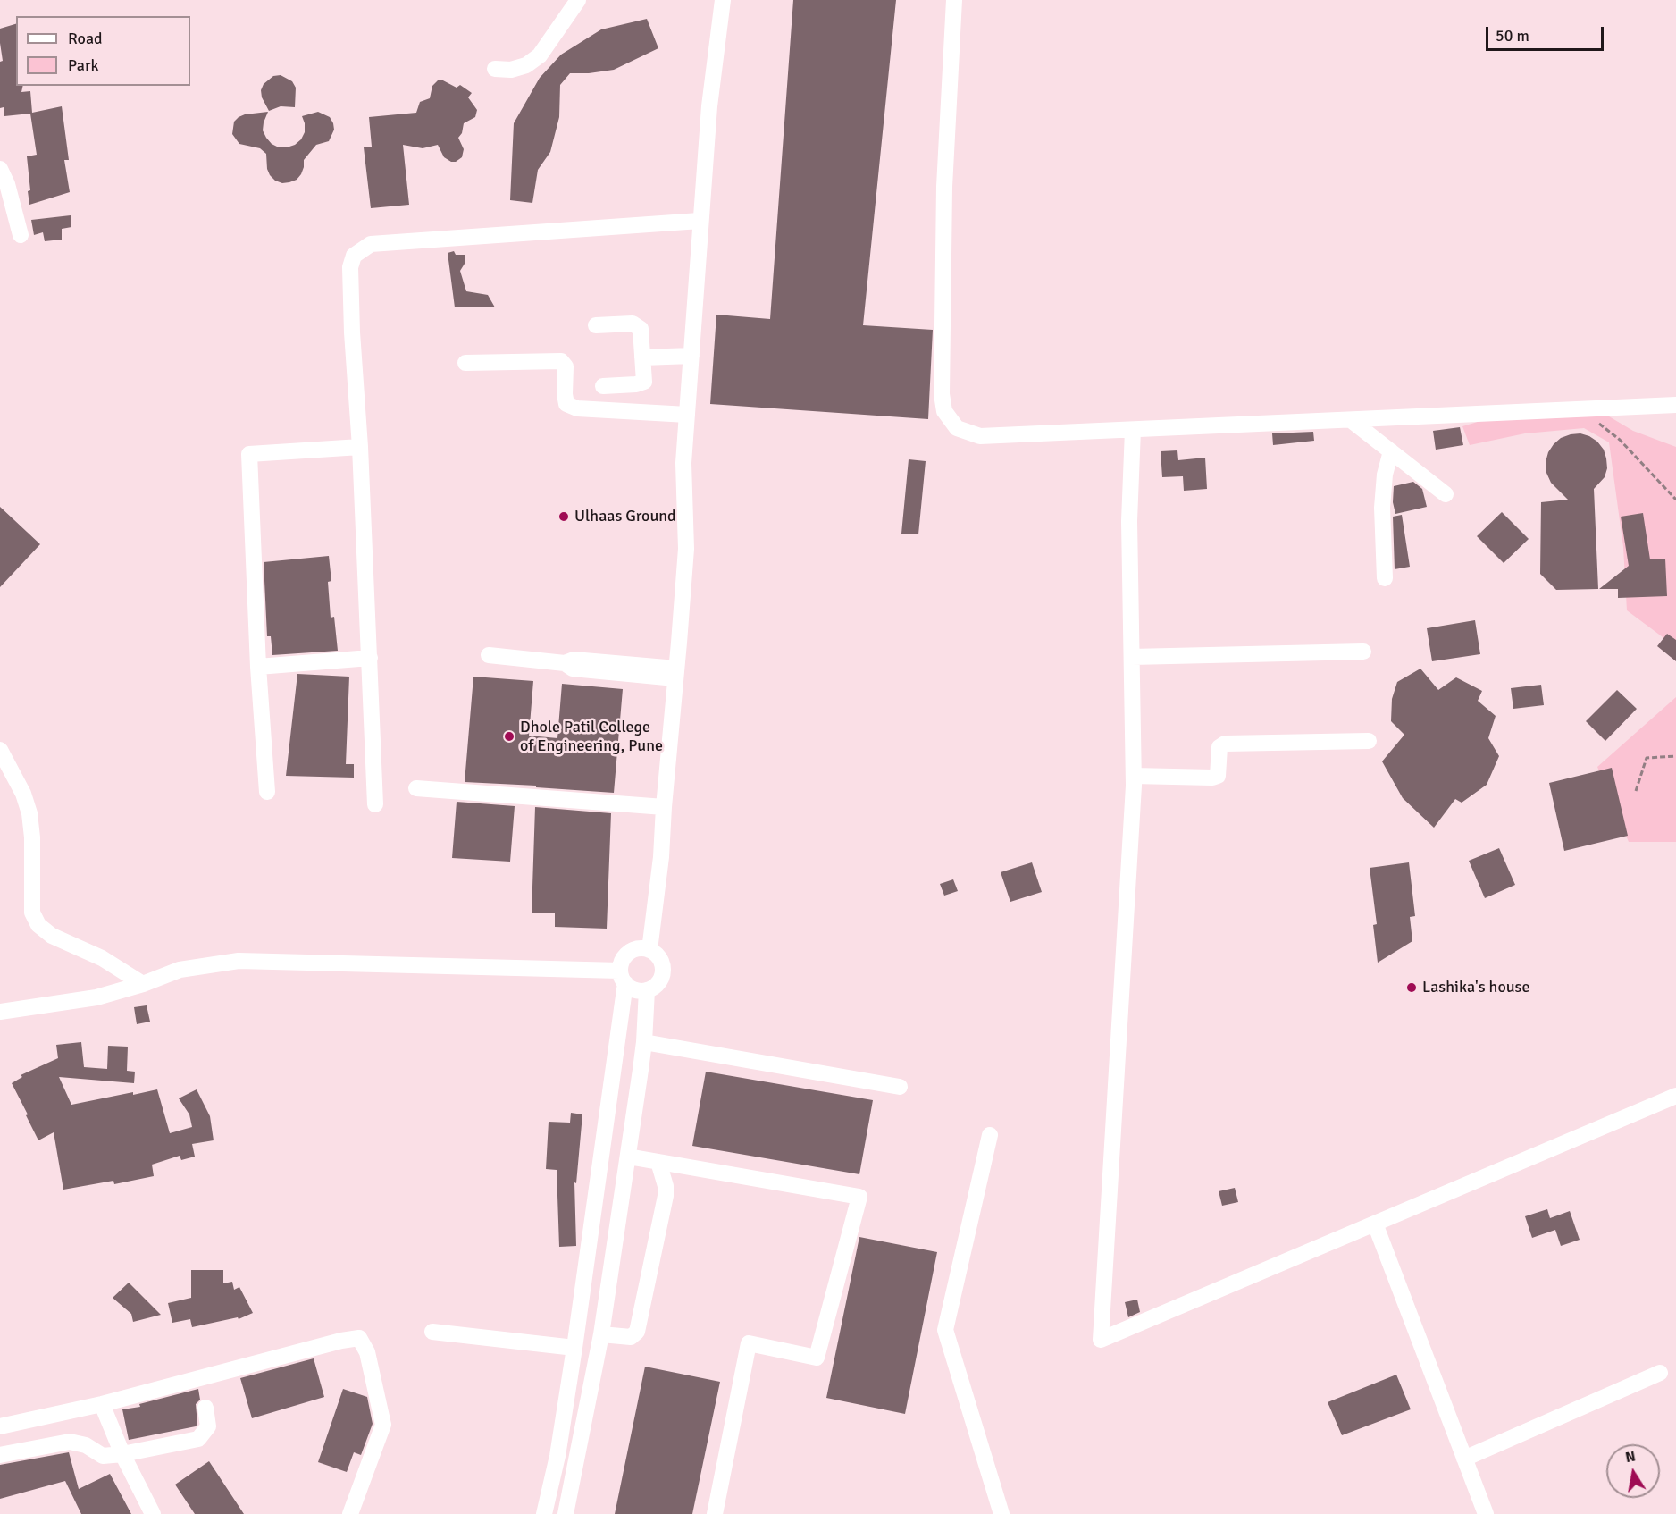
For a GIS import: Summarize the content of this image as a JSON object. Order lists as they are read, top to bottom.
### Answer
{
  "places": ["Ulhaas Ground", "Dhole Patil College of Engineering, Pune", "Lashika's house"],
  "legend": ["Road", "Park"],
  "scale_bar": "50 m",
  "north": "top"
}
